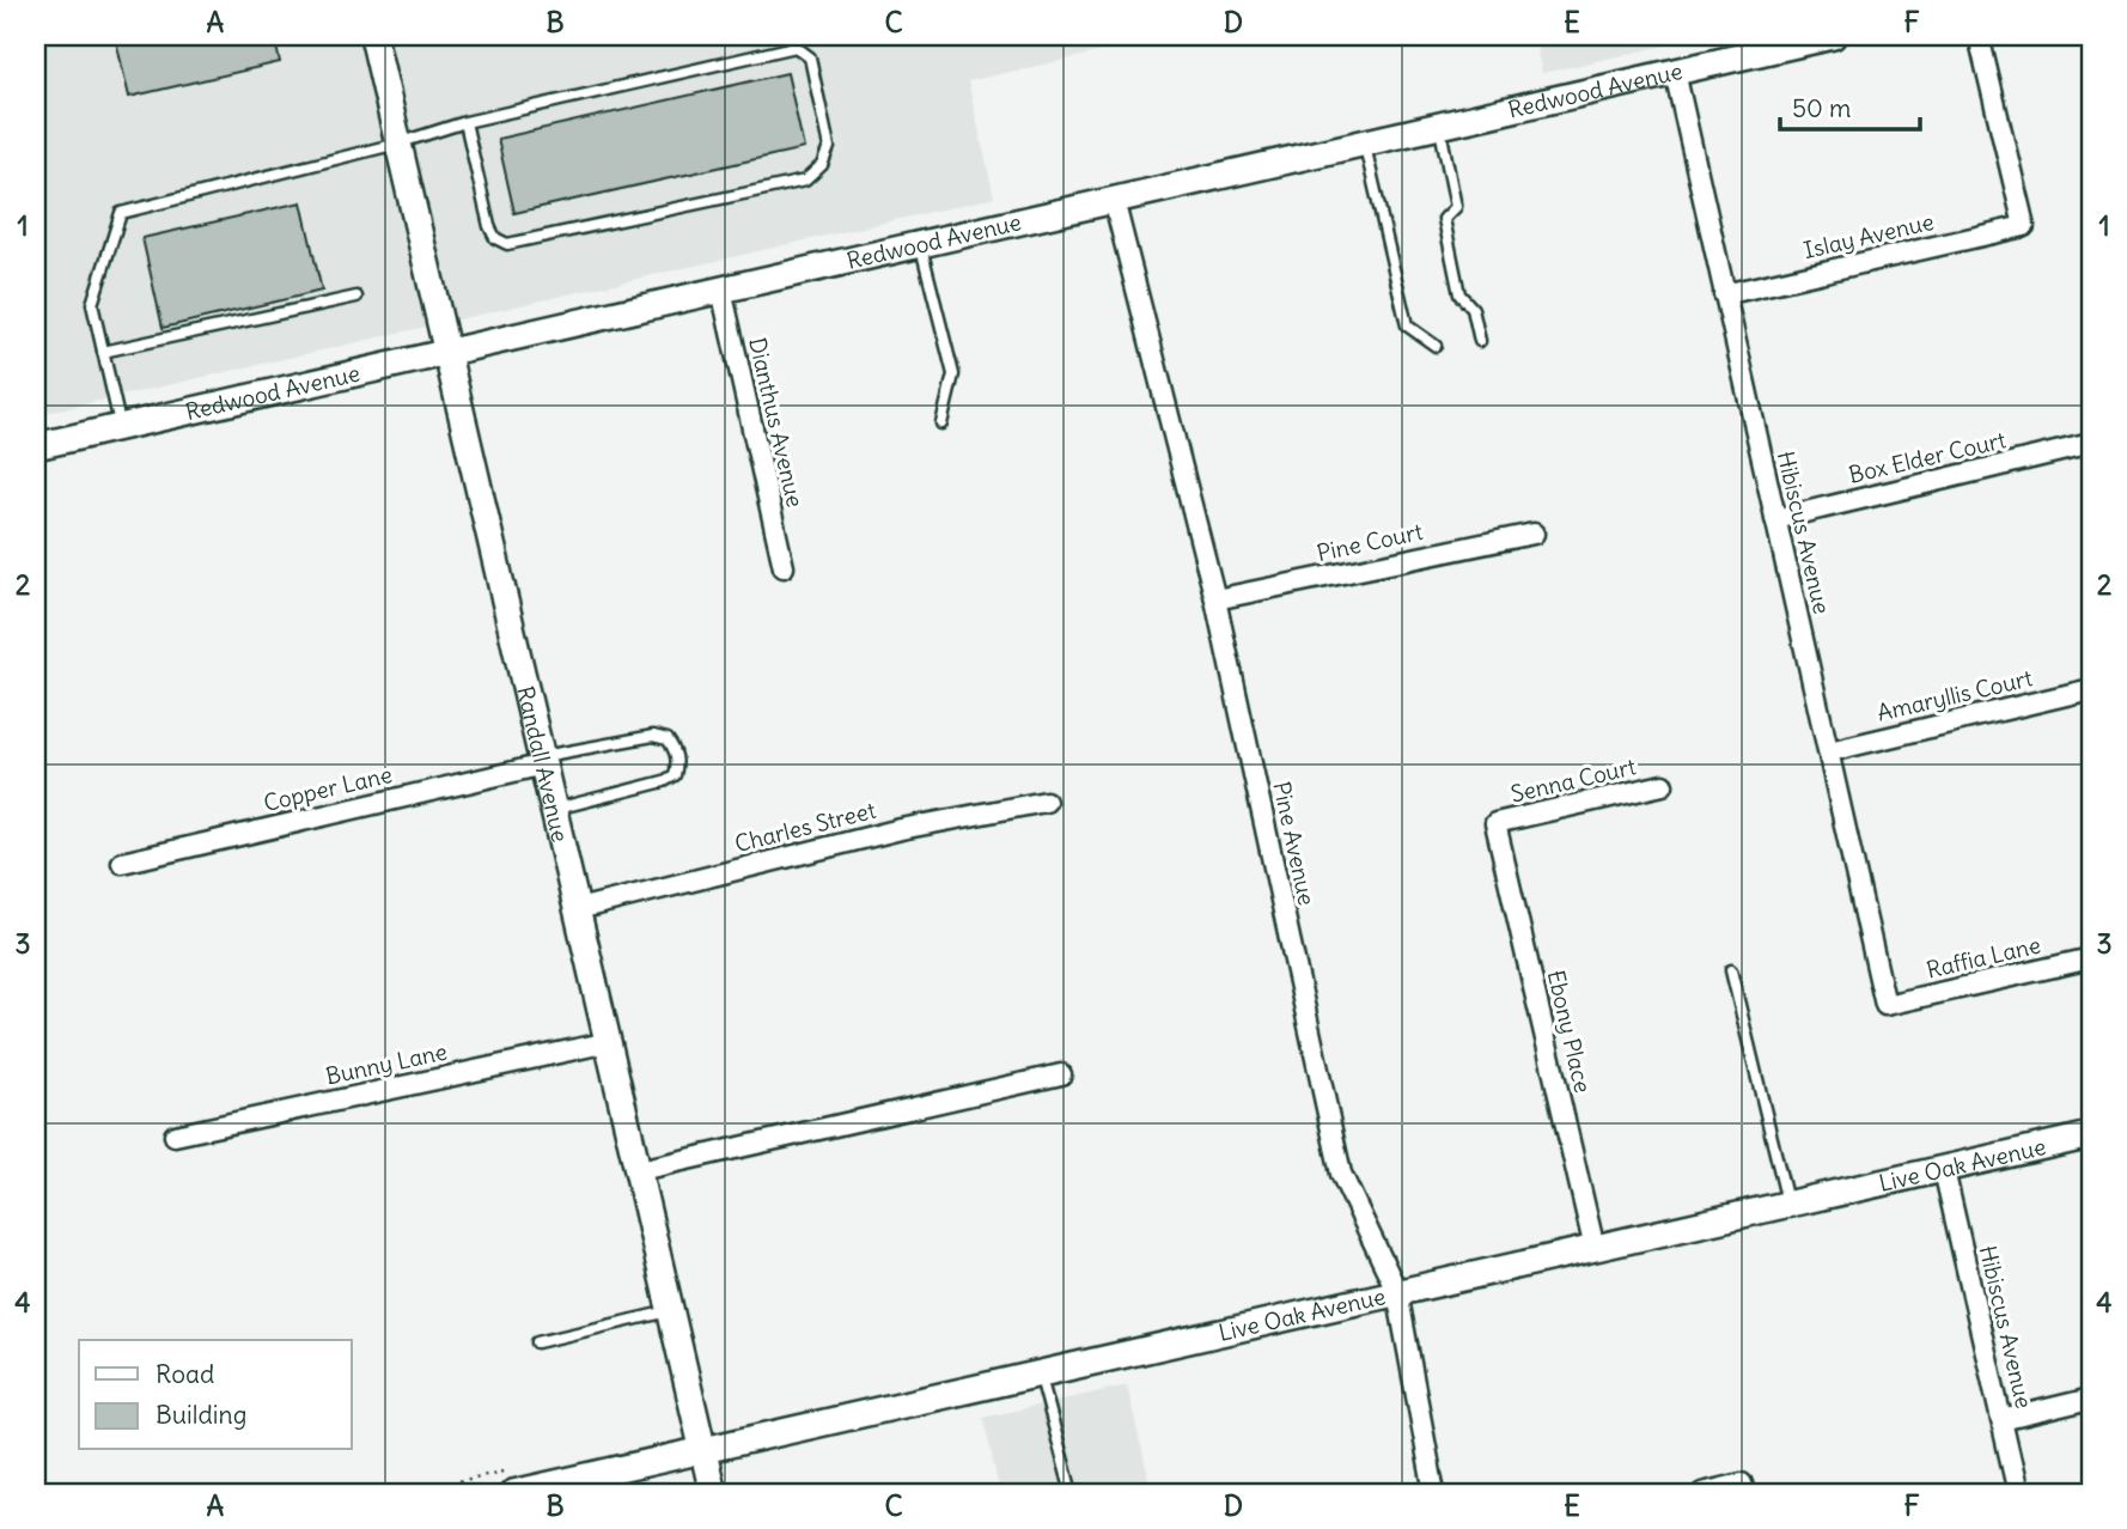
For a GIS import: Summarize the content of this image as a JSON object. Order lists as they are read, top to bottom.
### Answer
{
  "streets": {
    "street": [
      "Redwood Avenue",
      "Islay Avenue",
      "Dianthus Avenue",
      "Box Elder Court",
      "Hibiscus Avenue",
      "Pine Court",
      "Amaryllis Court",
      "Randall Avenue",
      "Senna Court",
      "Copper Lane",
      "Charles Street",
      "Pine Avenue",
      "Raffia Lane",
      "Ebony Place",
      "Bunny Lane",
      "Live Oak Avenue"
    ]
  },
  "crossings": [
    ["Redwood Avenue", "Dianthus Avenue"],
    ["Redwood Avenue", "Hibiscus Avenue"],
    ["Redwood Avenue", "Randall Avenue"],
    ["Redwood Avenue", "Pine Avenue"],
    ["Islay Avenue", "Hibiscus Avenue"],
    ["Box Elder Court", "Hibiscus Avenue"],
    ["Hibiscus Avenue", "Amaryllis Court"],
    ["Hibiscus Avenue", "Raffia Lane"],
    ["Hibiscus Avenue", "Live Oak Avenue"],
    ["Pine Court", "Pine Avenue"],
    ["Randall Avenue", "Copper Lane"],
    ["Randall Avenue", "Charles Street"],
    ["Randall Avenue", "Bunny Lane"],
    ["Randall Avenue", "Live Oak Avenue"],
    ["Senna Court", "Ebony Place"],
    ["Pine Avenue", "Live Oak Avenue"],
    ["Ebony Place", "Live Oak Avenue"]
  ],
  "legend": ["Road", "Building"],
  "scale_bar": "50 m",
  "grid": {
    "columns": [
      "A",
      "B",
      "C",
      "D",
      "E",
      "F"
    ],
    "rows": [
      "1",
      "2",
      "3",
      "4"
    ]
  }
}
